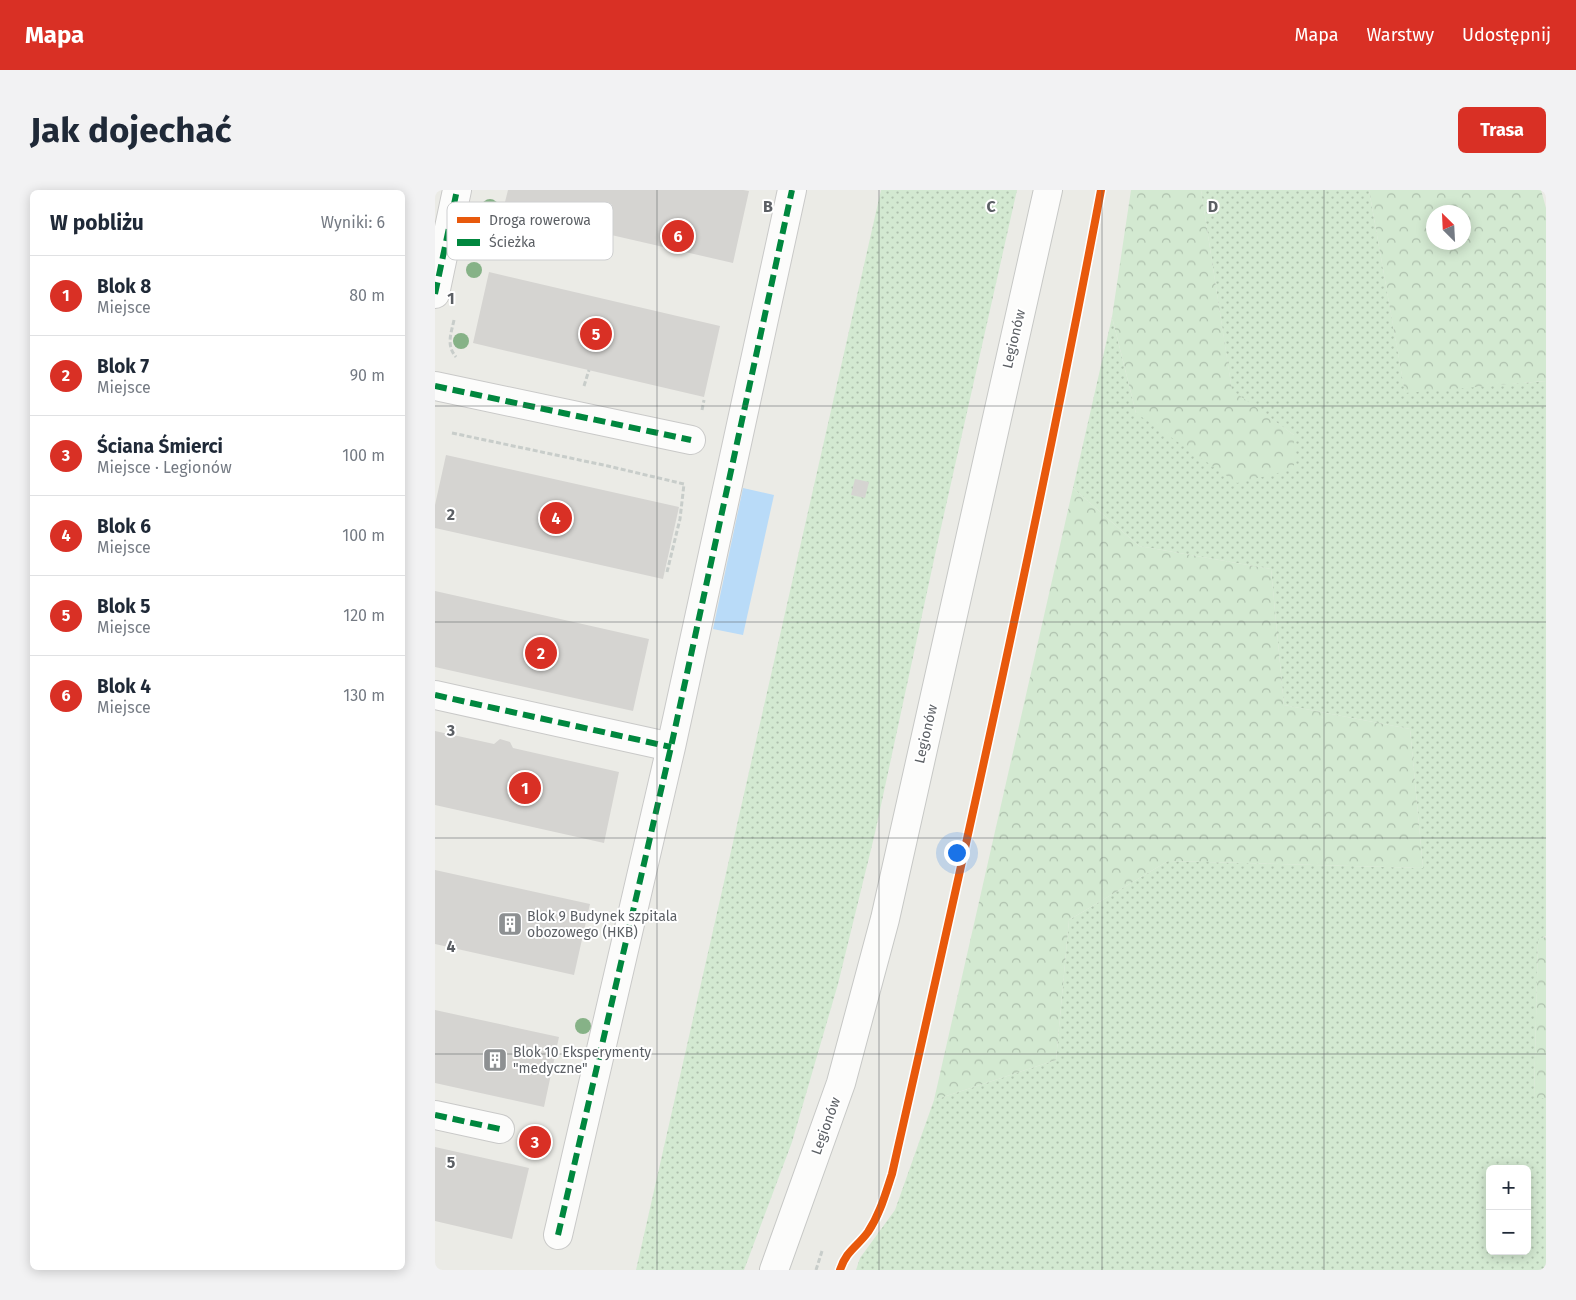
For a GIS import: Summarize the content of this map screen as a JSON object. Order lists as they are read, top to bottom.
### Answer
{
  "streets": {
    "street": ["Legionów"]
  },
  "places": {
    "building": ["Blok 9 Budynek szpitala obozowego (HKB)", "Blok 10 Eksperymenty \"medyczne\""]
  },
  "legend": ["Droga rowerowa", "Ścieżka"],
  "north": "top left",
  "page": {
    "header": "Mapa",
    "nav": ["Mapa", "Warstwy", "Udostępnij"],
    "buttons": "Trasa",
    "title": "Jak dojechać",
    "heading": ["W pobliżu", "Wyniki: 6"],
    "pins": [
      "6",
      "5",
      "4",
      "2",
      "1",
      "3"
    ],
    "list": [
      {
        "mark": "1",
        "name": "Blok 8",
        "note": "Miejsce",
        "value": "80 m"
      },
      {
        "mark": "2",
        "name": "Blok 7",
        "note": "Miejsce",
        "value": "90 m"
      },
      {
        "mark": "3",
        "name": "Ściana Śmierci",
        "note": "Miejsce · Legionów",
        "value": "100 m"
      },
      {
        "mark": "4",
        "name": "Blok 6",
        "note": "Miejsce",
        "value": "100 m"
      },
      {
        "mark": "5",
        "name": "Blok 5",
        "note": "Miejsce",
        "value": "120 m"
      },
      {
        "mark": "6",
        "name": "Blok 4",
        "note": "Miejsce",
        "value": "130 m"
      }
    ],
    "map_buttons": ["+", "−"]
  },
  "grid": {
    "columns": ["B", "C", "D"],
    "rows": [
      "1",
      "2",
      "3",
      "4",
      "5"
    ]
  }
}
